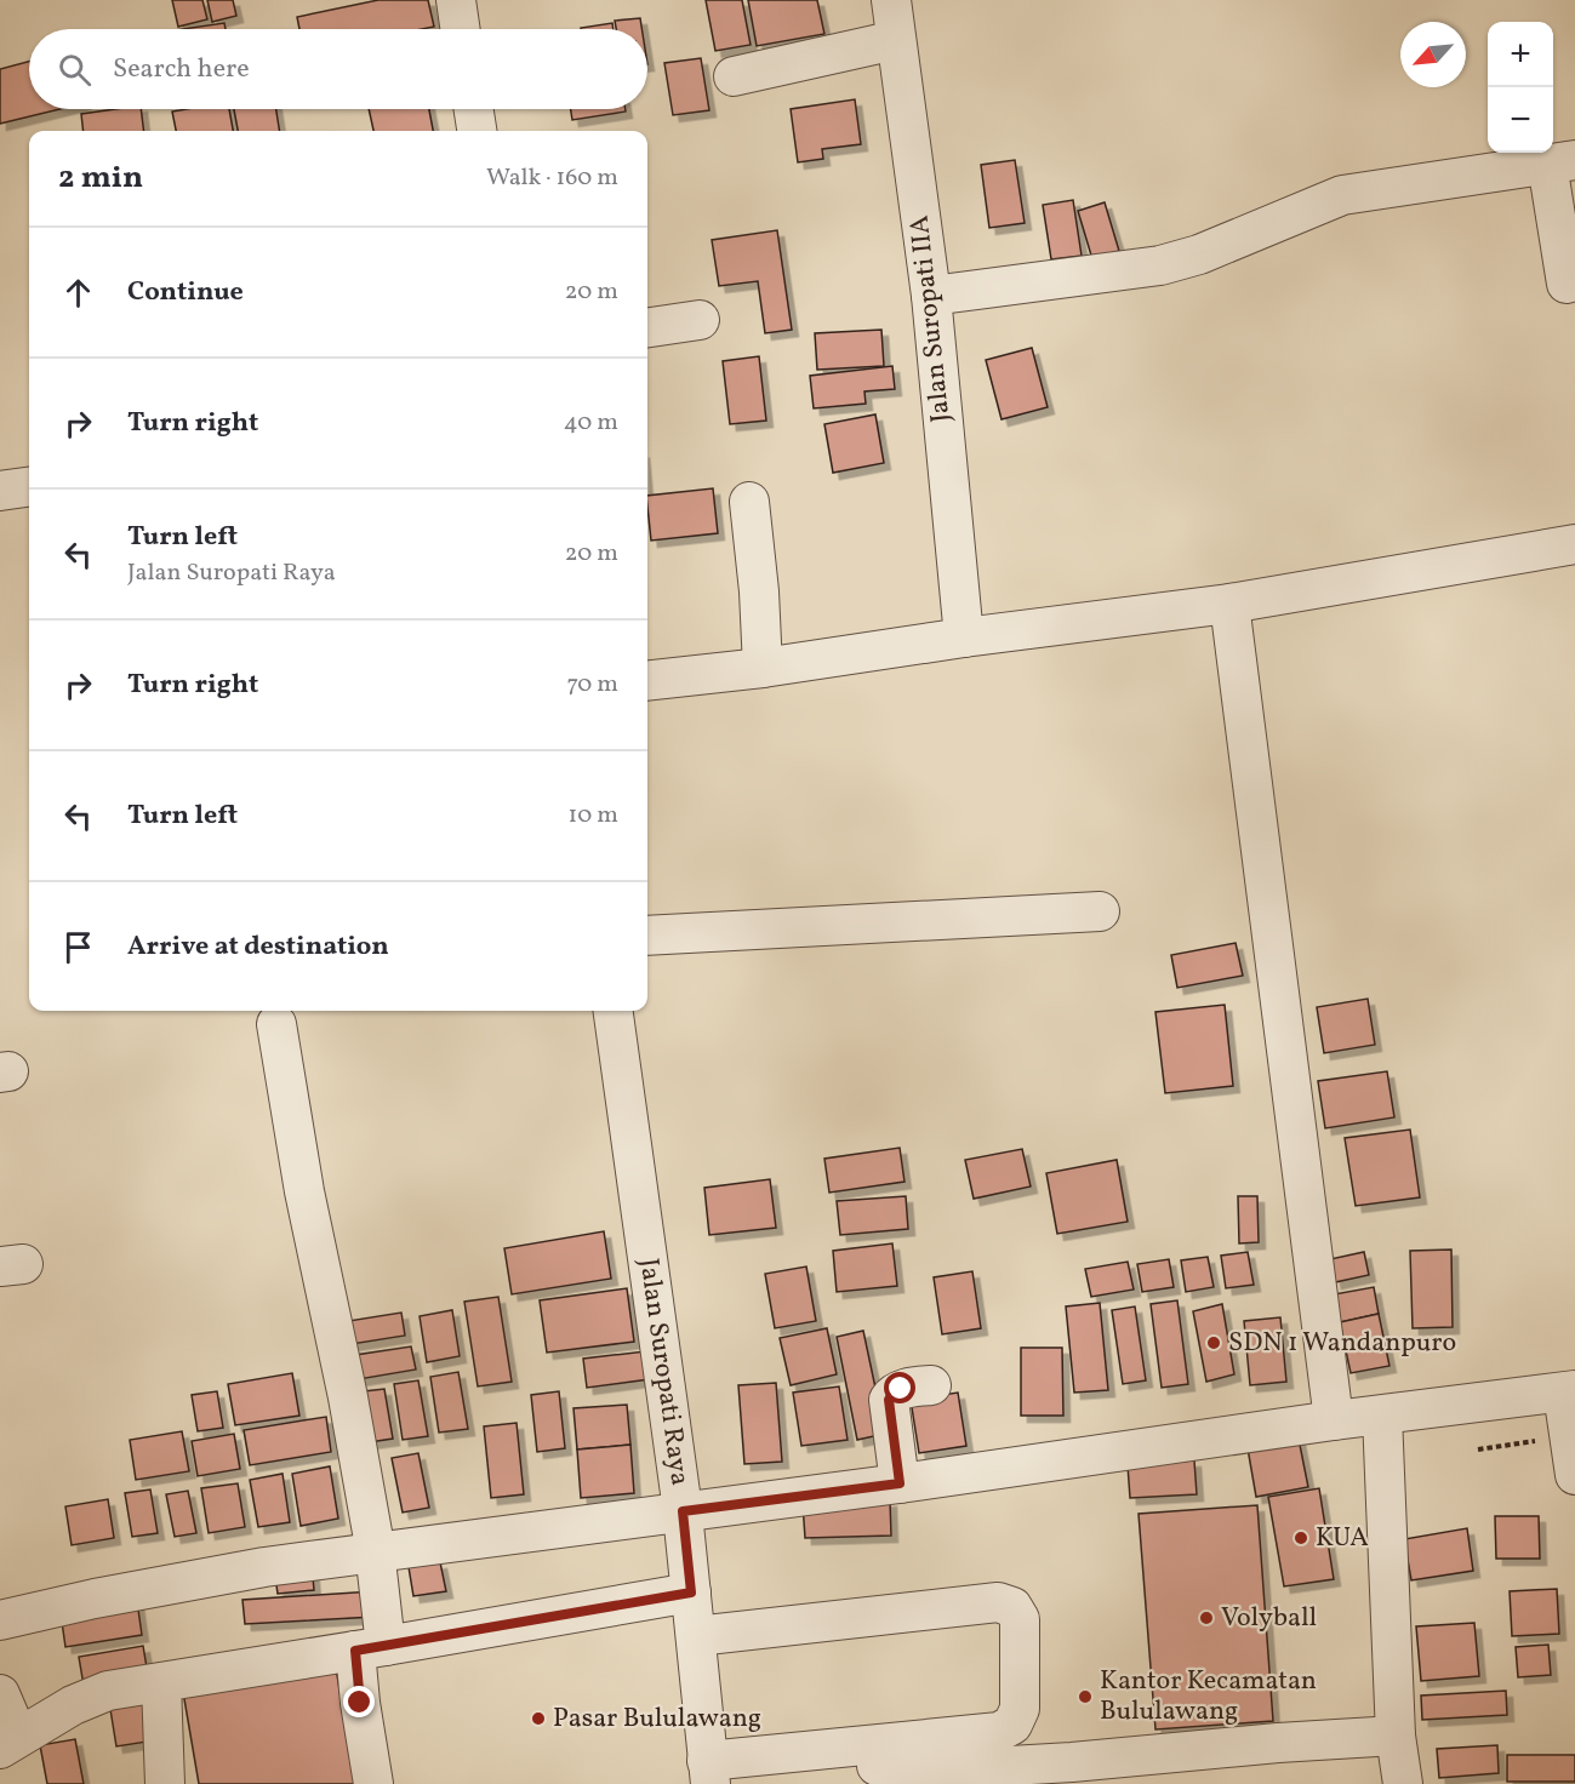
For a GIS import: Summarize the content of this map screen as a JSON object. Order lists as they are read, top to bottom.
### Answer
{
  "streets": {
    "street": ["Jalan Suropati IIA", "Jalan Suropati Raya"]
  },
  "places": [
    "SDN 1 Wandanpuro",
    "KUA",
    "Volyball",
    "Kantor Kecamatan Bululawang",
    "Pasar Bululawang"
  ],
  "north": "bottom left",
  "page": {
    "map_buttons": ["+", "−"],
    "search": "Search here",
    "heading": ["2 min", "Walk · 160 m"],
    "list": [
      ["Continue", "20 m"],
      ["Turn right", "40 m"],
      ["Turn left", "Jalan Suropati Raya", "20 m"],
      ["Turn right", "70 m"],
      ["Turn left", "10 m"],
      "Arrive at destination"
    ]
  }
}
